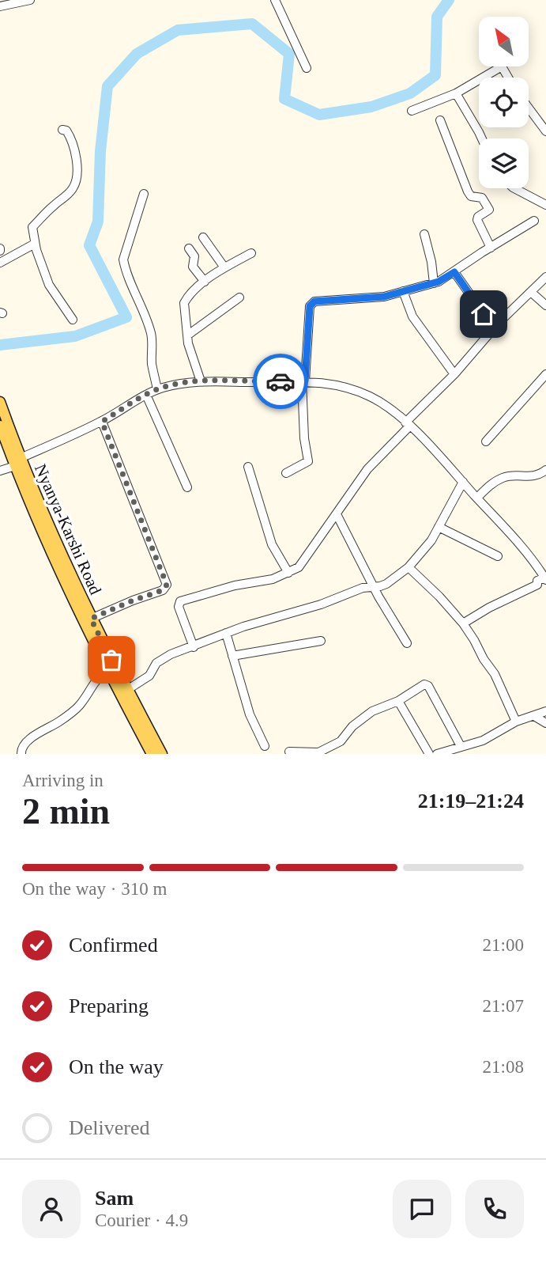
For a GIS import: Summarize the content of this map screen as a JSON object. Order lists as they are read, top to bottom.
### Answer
{
  "streets": {
    "main road": ["Nyanya-Karshi Road"]
  },
  "north": "top left",
  "page": {
    "heading": ["2 min", "Arriving in", "21:19–21:24"],
    "panel": ["Sam", "Courier · 4.9"],
    "bar": "On the way · 310 m",
    "list": [
      ["Confirmed", "21:00"],
      ["Preparing", "21:07"],
      ["On the way", "21:08"],
      "Delivered"
    ]
  }
}
